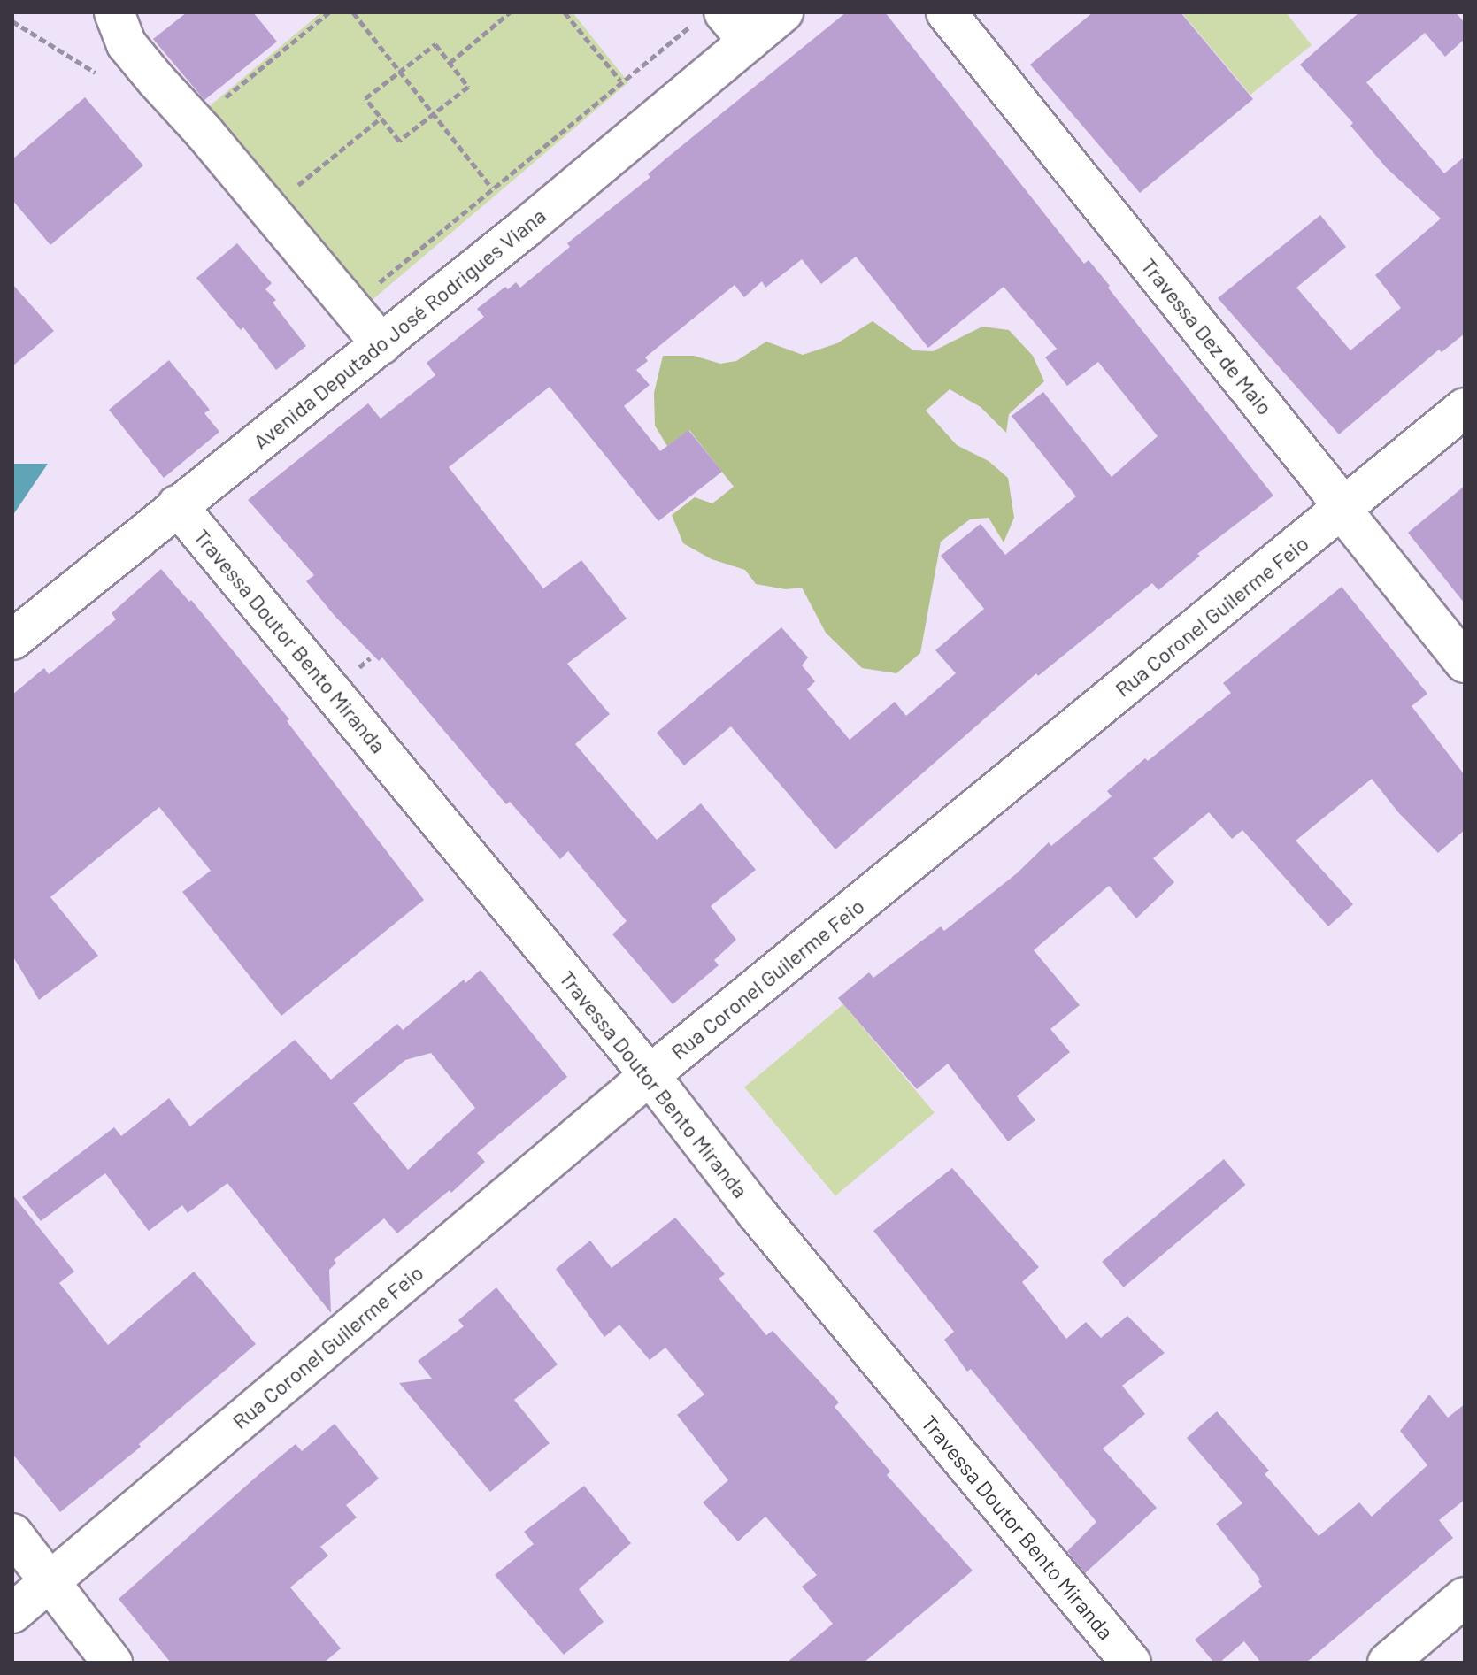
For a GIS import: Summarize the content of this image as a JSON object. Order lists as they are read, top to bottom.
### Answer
{
  "streets": {
    "street": [
      "Avenida Deputado José Rodrigues Viana",
      "Travessa Dez de Maio",
      "Rua Coronel Guilerme Feio",
      "Travessa Doutor Bento Miranda"
    ]
  },
  "crossings": [
    ["Avenida Deputado José Rodrigues Viana", "Travessa Doutor Bento Miranda"],
    ["Travessa Dez de Maio", "Rua Coronel Guilerme Feio"],
    ["Rua Coronel Guilerme Feio", "Travessa Doutor Bento Miranda"]
  ]
}
